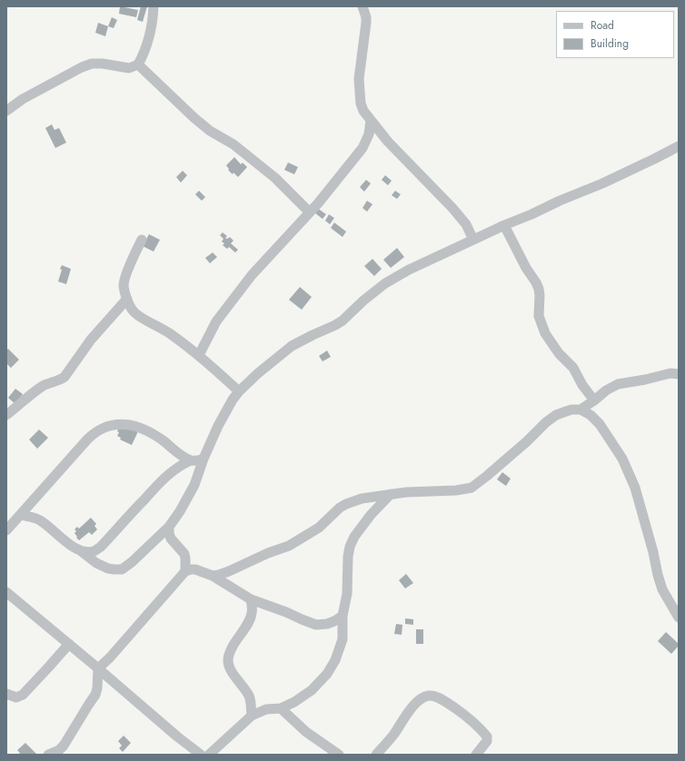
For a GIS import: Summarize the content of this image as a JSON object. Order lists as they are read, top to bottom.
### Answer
{
  "legend": ["Road", "Building"]
}
